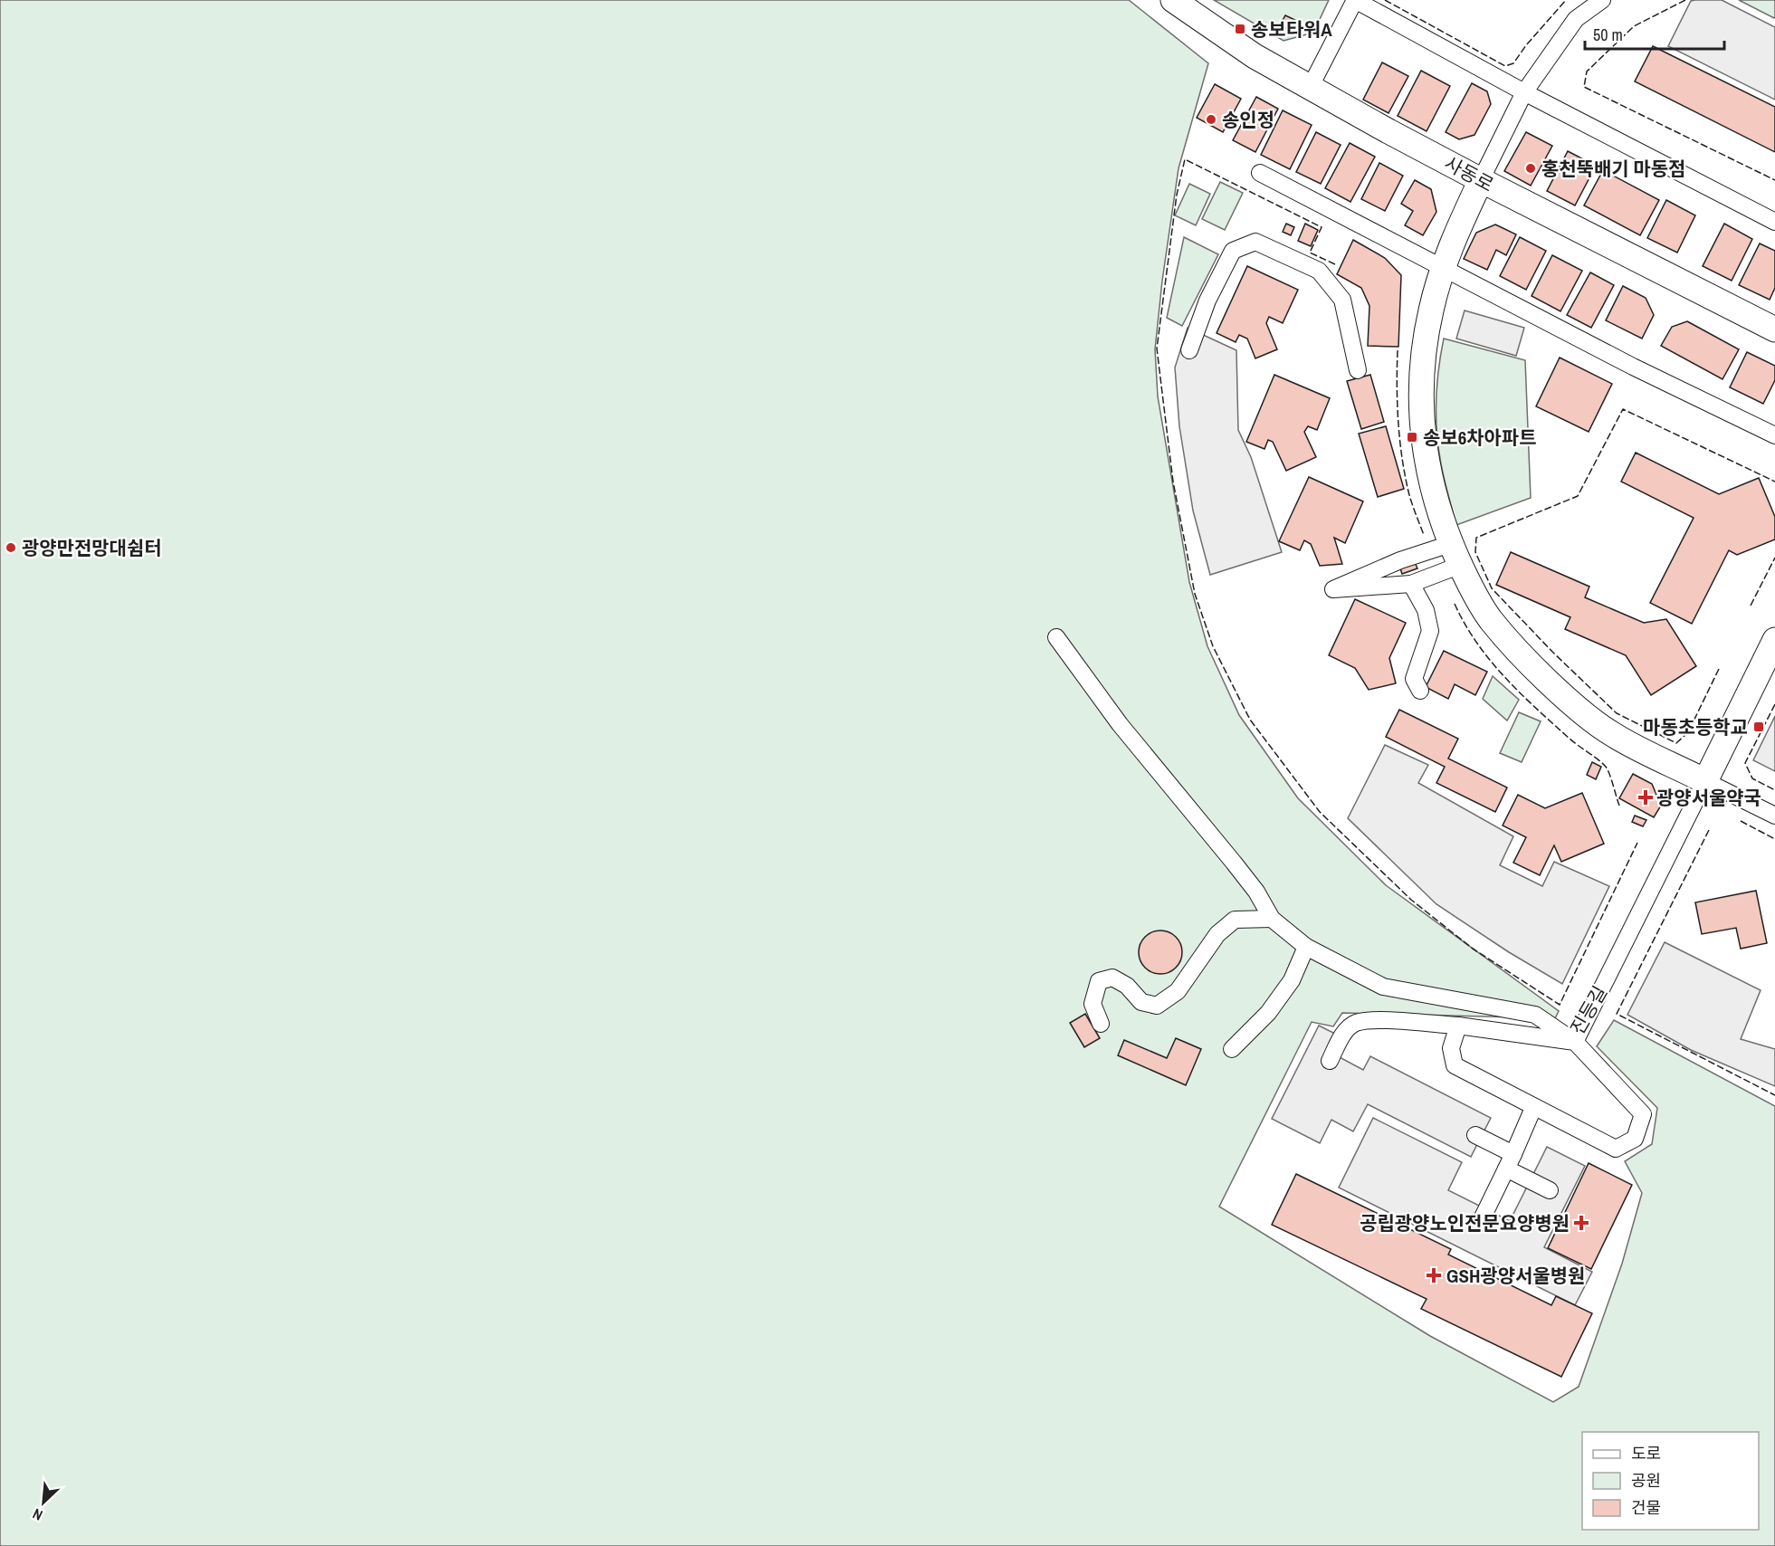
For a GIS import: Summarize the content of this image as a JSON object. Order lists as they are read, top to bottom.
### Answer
{
  "streets": {
    "street": ["사동로", "진등길"]
  },
  "places": {
    "transit": ["송보타워A", "송보6차아파트", "마동초등학교"],
    "other": ["송인정", "홍천뚝배기 마동점", "광양만전망대쉼터"],
    "health": ["광양서울약국", "공립광양노인전문요양병원", "GSH광양서울병원"]
  },
  "legend": ["도로", "공원", "건물"],
  "scale_bar": "50 m",
  "north": "bottom left"
}
